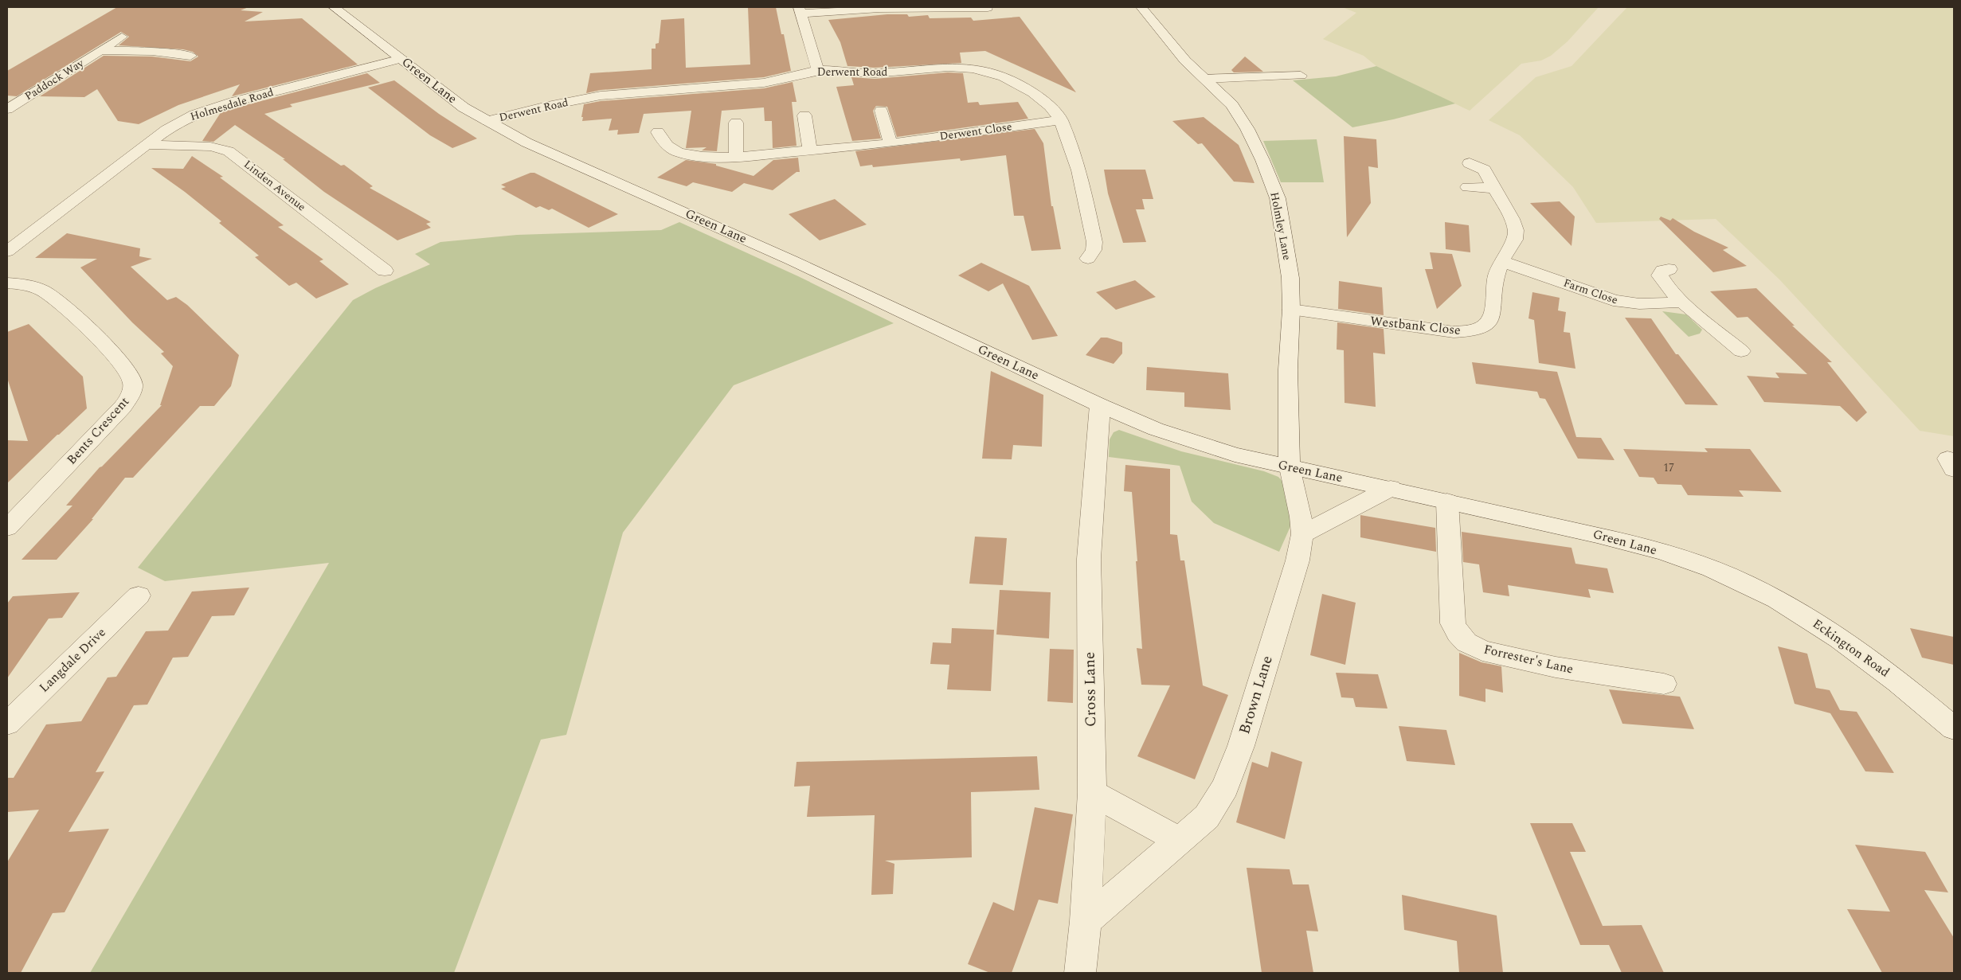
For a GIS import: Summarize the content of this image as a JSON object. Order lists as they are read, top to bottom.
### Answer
{
  "streets": {
    "street": [
      "Derwent Road",
      "Paddock Way",
      "Green Lane",
      "Holmesdale Road",
      "Derwent Close",
      "Linden Avenue",
      "Holmley Lane",
      "Farm Close",
      "Westbank Close",
      "Bents Crescent",
      "Eckington Road",
      "Forrester's Lane",
      "Langdale Drive",
      "Cross Lane",
      "Brown Lane"
    ]
  },
  "crossings": [
    ["Derwent Road", "Green Lane"],
    ["Derwent Road", "Derwent Close"],
    ["Green Lane", "Holmesdale Road"],
    ["Green Lane", "Holmley Lane"],
    ["Green Lane", "Eckington Road"],
    ["Green Lane", "Forrester's Lane"],
    ["Green Lane", "Cross Lane"],
    ["Green Lane", "Brown Lane"],
    ["Holmesdale Road", "Linden Avenue"],
    ["Holmley Lane", "Westbank Close"],
    ["Holmley Lane", "Brown Lane"],
    ["Farm Close", "Westbank Close"],
    ["Cross Lane", "Brown Lane"]
  ],
  "house_numbers": ["17"]
}
